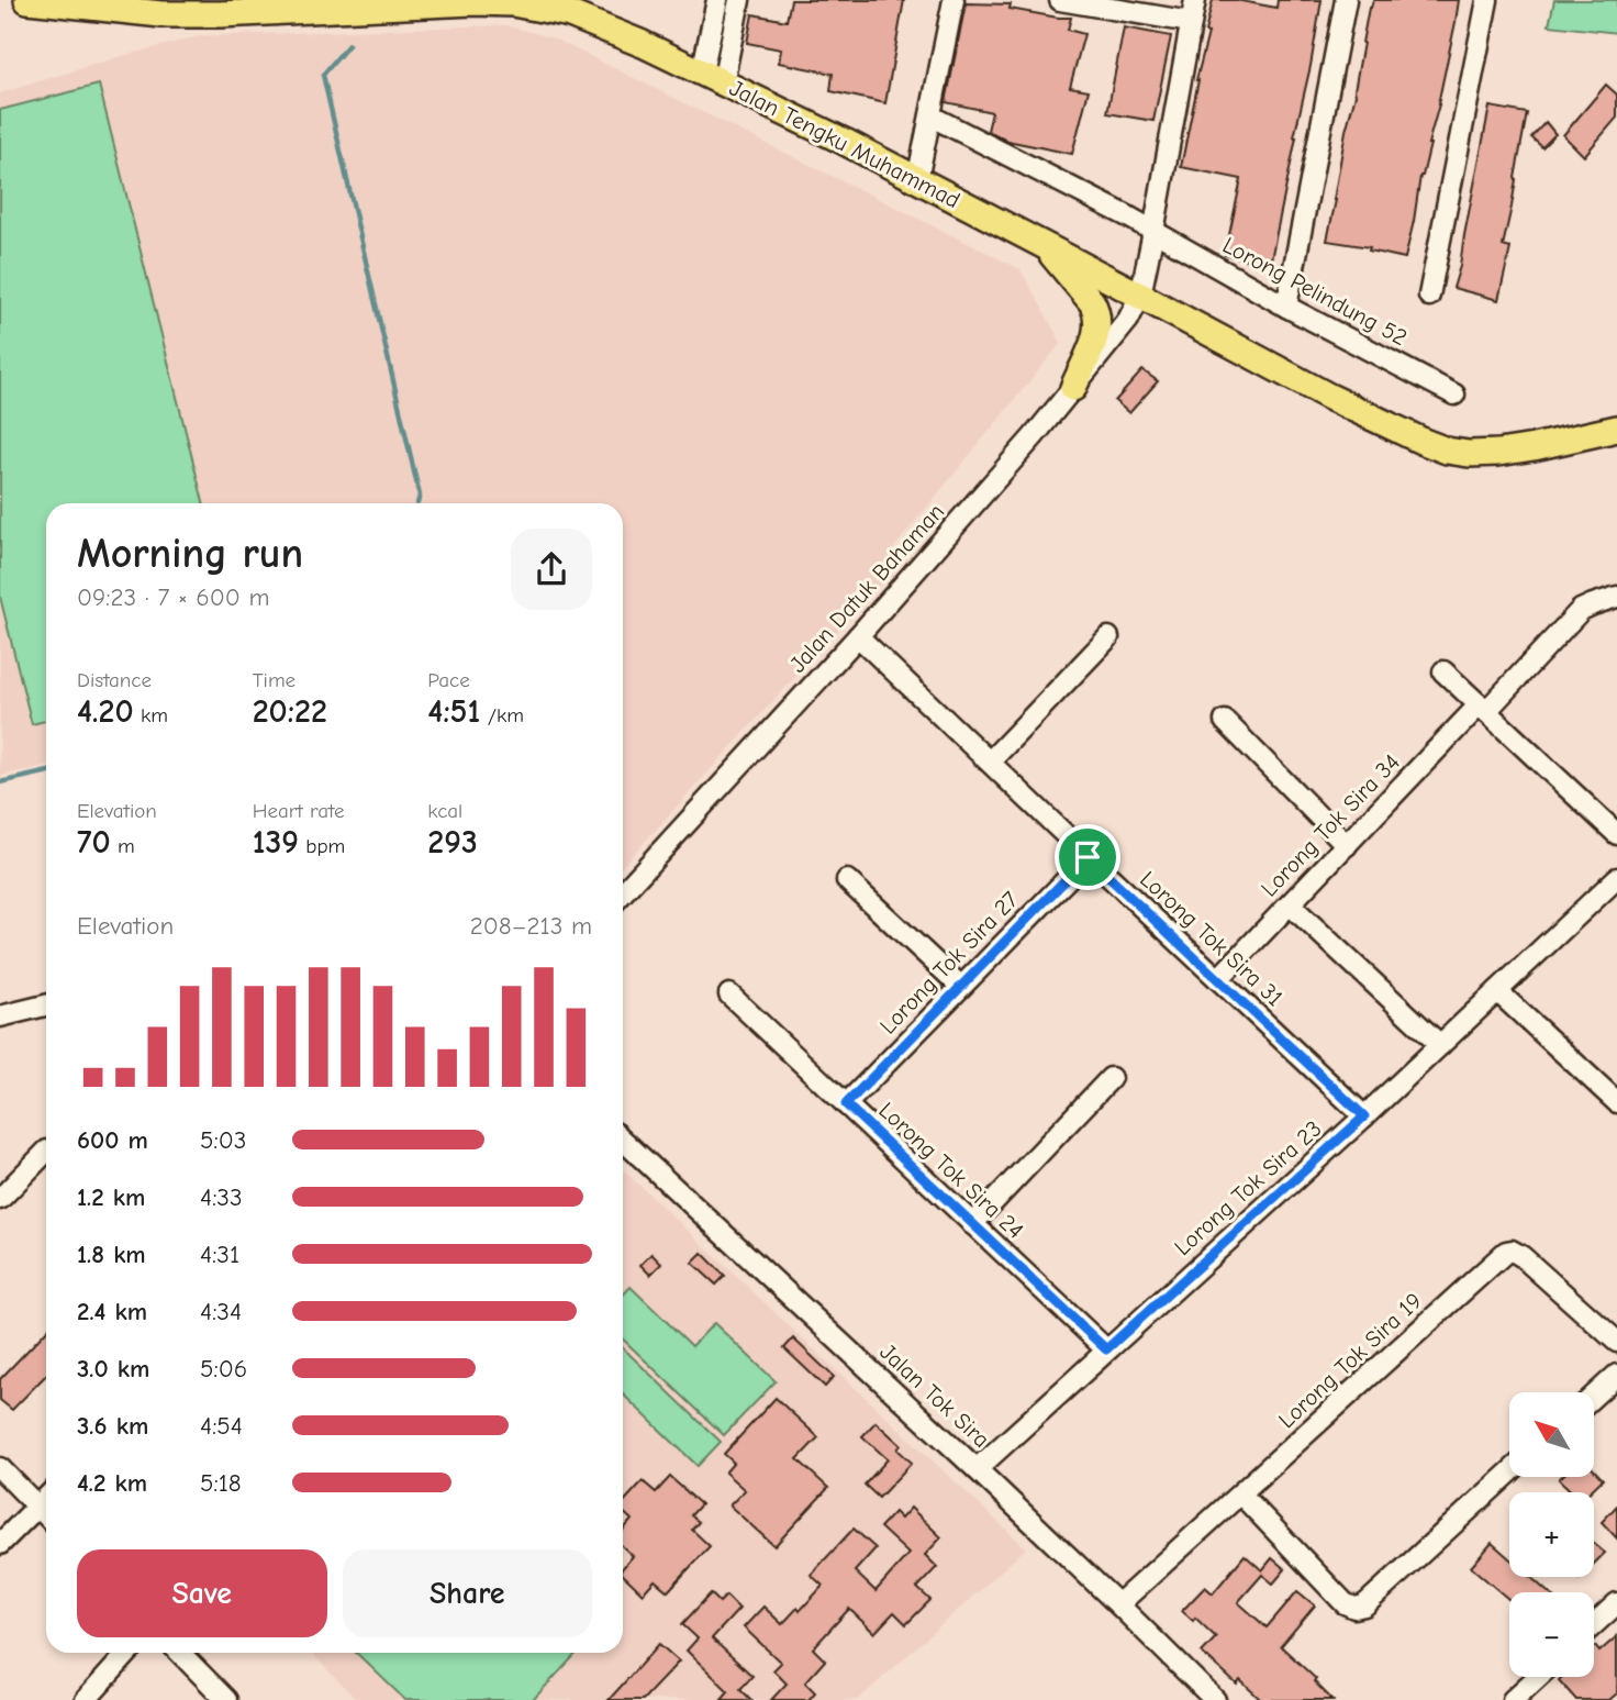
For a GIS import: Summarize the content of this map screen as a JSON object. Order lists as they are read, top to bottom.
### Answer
{
  "streets": {
    "main road": ["Jalan Tengku Muhammad"],
    "street": [
      "Lorong Pelindung 52",
      "Jalan Datuk Bahaman",
      "Lorong Tok Sira 34",
      "Lorong Tok Sira 31",
      "Lorong Tok Sira 27",
      "Lorong Tok Sira 24",
      "Lorong Tok Sira 23",
      "Lorong Tok Sira 19",
      "Jalan Tok Sira"
    ]
  },
  "crossings": [
    ["Jalan Tengku Muhammad", "Jalan Datuk Bahaman"],
    ["Lorong Pelindung 52", "Jalan Datuk Bahaman"],
    ["Jalan Datuk Bahaman", "Lorong Tok Sira 31"],
    ["Lorong Tok Sira 34", "Lorong Tok Sira 31"],
    ["Lorong Tok Sira 31", "Lorong Tok Sira 27"],
    ["Lorong Tok Sira 31", "Lorong Tok Sira 23"],
    ["Lorong Tok Sira 27", "Lorong Tok Sira 24"],
    ["Lorong Tok Sira 24", "Lorong Tok Sira 23"],
    ["Lorong Tok Sira 23", "Jalan Tok Sira"],
    ["Lorong Tok Sira 19", "Jalan Tok Sira"]
  ],
  "north": "top left",
  "page": {
    "heading": ["Morning run", "09:23 · 7 × 600 m"],
    "stats": [
      ["Distance", "4.20 km"],
      ["Time", "20:22"],
      ["Pace", "4:51 /km"],
      ["Elevation", "70 m"],
      ["Heart rate", "139 bpm"],
      ["kcal", "293"]
    ],
    "chart": ["Elevation", "208–213 m"],
    "list": [
      {
        "name": "600 m",
        "note": "5:03"
      },
      {
        "name": "1.2 km",
        "note": "4:33"
      },
      {
        "name": "1.8 km",
        "note": "4:31"
      },
      {
        "name": "2.4 km",
        "note": "4:34"
      },
      {
        "name": "3.0 km",
        "note": "5:06"
      },
      {
        "name": "3.6 km",
        "note": "4:54"
      },
      {
        "name": "4.2 km",
        "note": "5:18"
      }
    ],
    "map_buttons": ["+", "−"],
    "buttons": ["Save", "Share"]
  }
}
